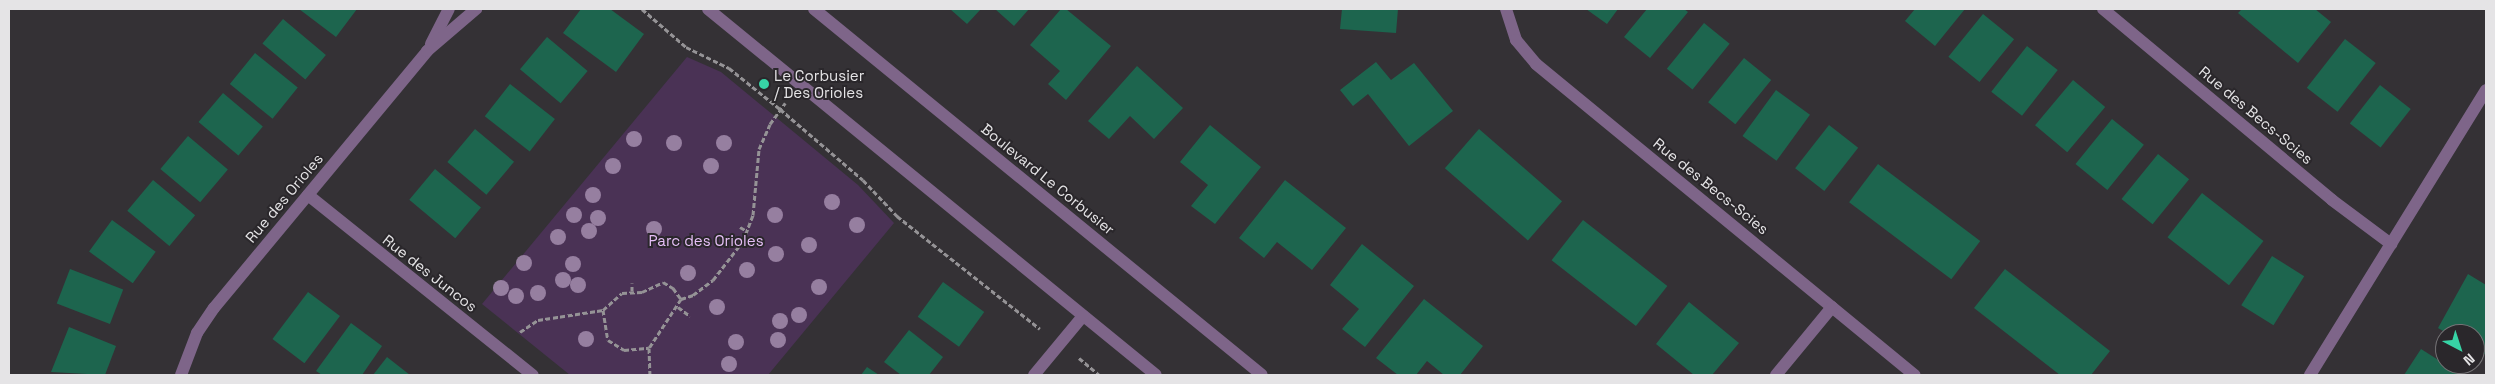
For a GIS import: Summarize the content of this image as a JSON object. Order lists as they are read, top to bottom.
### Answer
{
  "streets": {
    "street": [
      "Rue des Becs-Scies",
      "Boulevard Le Corbusier",
      "Rue des Orioles",
      "Rue des Juncos"
    ]
  },
  "crossings": [
    ["Rue des Orioles", "Rue des Juncos"]
  ],
  "parks": ["Parc des Orioles"],
  "places": ["Le Corbusier / Des Orioles"],
  "north": "bottom right"
}
